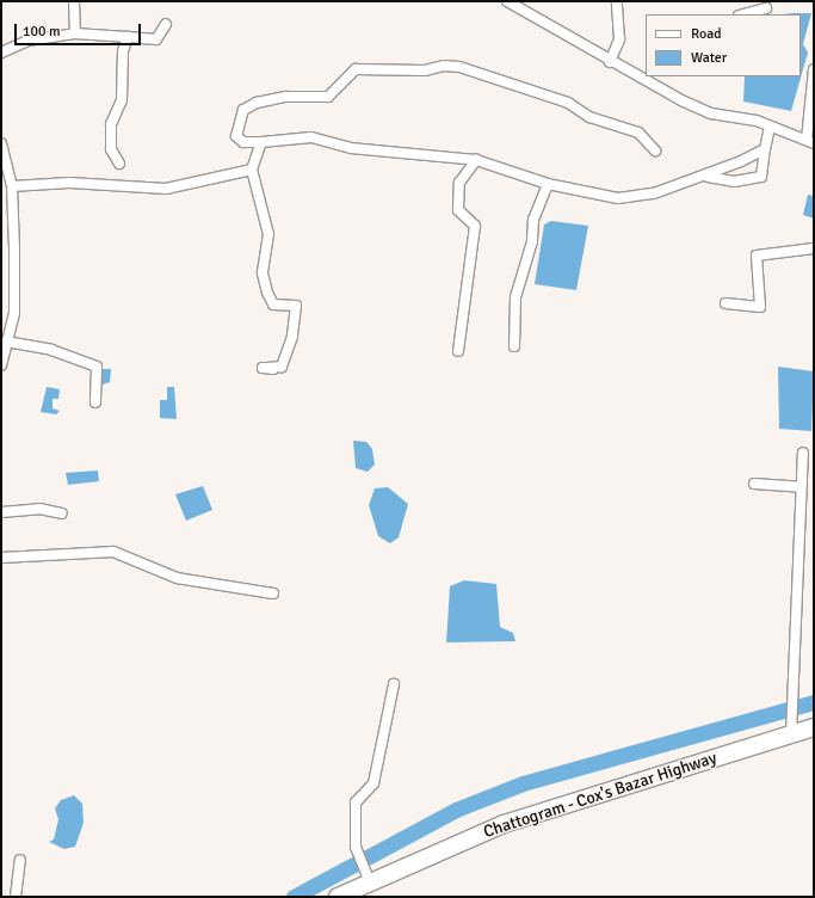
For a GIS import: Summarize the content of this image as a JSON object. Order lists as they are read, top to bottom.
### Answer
{
  "streets": {
    "highway": ["Chattogram - Cox's Bazar Highway"]
  },
  "legend": ["Road", "Water"],
  "scale_bar": "100 m"
}
